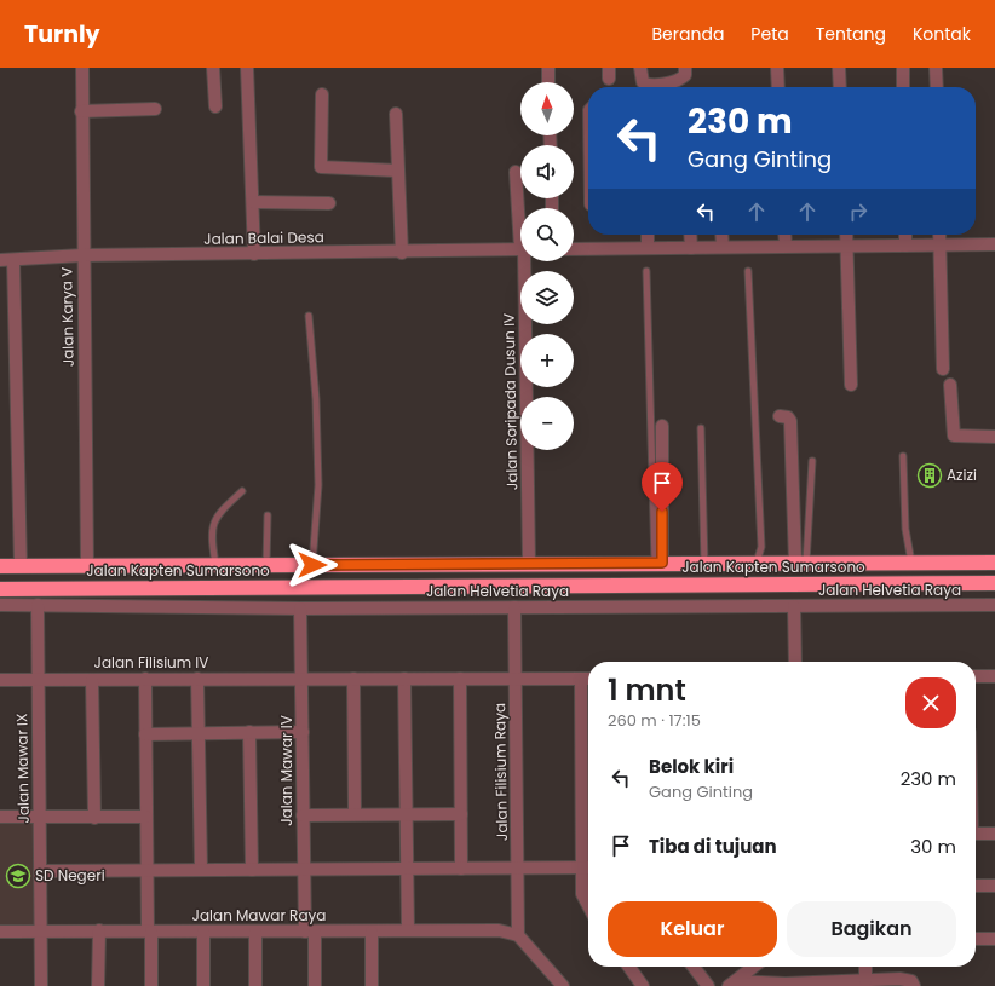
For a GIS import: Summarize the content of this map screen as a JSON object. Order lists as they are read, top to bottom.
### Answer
{
  "streets": {
    "highway": ["Jalan Kapten Sumarsono"],
    "street": [
      "Jalan Balai Desa",
      "Jalan Karya V",
      "Jalan Soripada Dusun IV",
      "Jalan Helvetia Raya",
      "Jalan Filisium IV",
      "Jalan Mawar IX",
      "Jalan Mawar IV",
      "Jalan Filisium Raya",
      "Jalan Mawar Raya"
    ]
  },
  "crossings": [
    ["Jalan Balai Desa", "Jalan Karya V"],
    ["Jalan Karya V", "Jalan Kapten Sumarsono"],
    ["Jalan Soripada Dusun IV", "Jalan Kapten Sumarsono"],
    ["Jalan Helvetia Raya", "Jalan Mawar IX"],
    ["Jalan Helvetia Raya", "Jalan Mawar IV"],
    ["Jalan Helvetia Raya", "Jalan Filisium Raya"],
    ["Jalan Filisium IV", "Jalan Mawar IX"],
    ["Jalan Filisium IV", "Jalan Mawar IV"],
    ["Jalan Filisium IV", "Jalan Filisium Raya"],
    ["Jalan Mawar IX", "Jalan Mawar Raya"],
    ["Jalan Mawar IV", "Jalan Mawar Raya"],
    ["Jalan Filisium Raya", "Jalan Mawar Raya"]
  ],
  "places": {
    "building": ["Azizi"],
    "school or university": ["SD Negeri"]
  },
  "north": "top",
  "page": {
    "header": "Turnly",
    "nav": [
      "Beranda",
      "Peta",
      "Tentang",
      "Kontak"
    ],
    "map_buttons": ["+", "−"],
    "turn": ["230 m", "Gang Ginting"],
    "heading": ["1 mnt", "260 m · 17:15"],
    "list": [
      {
        "name": "Belok kiri",
        "note": "Gang Ginting",
        "value": "230 m"
      },
      {
        "name": "Tiba di tujuan",
        "value": "30 m"
      }
    ],
    "buttons": ["Keluar", "Bagikan"]
  }
}
